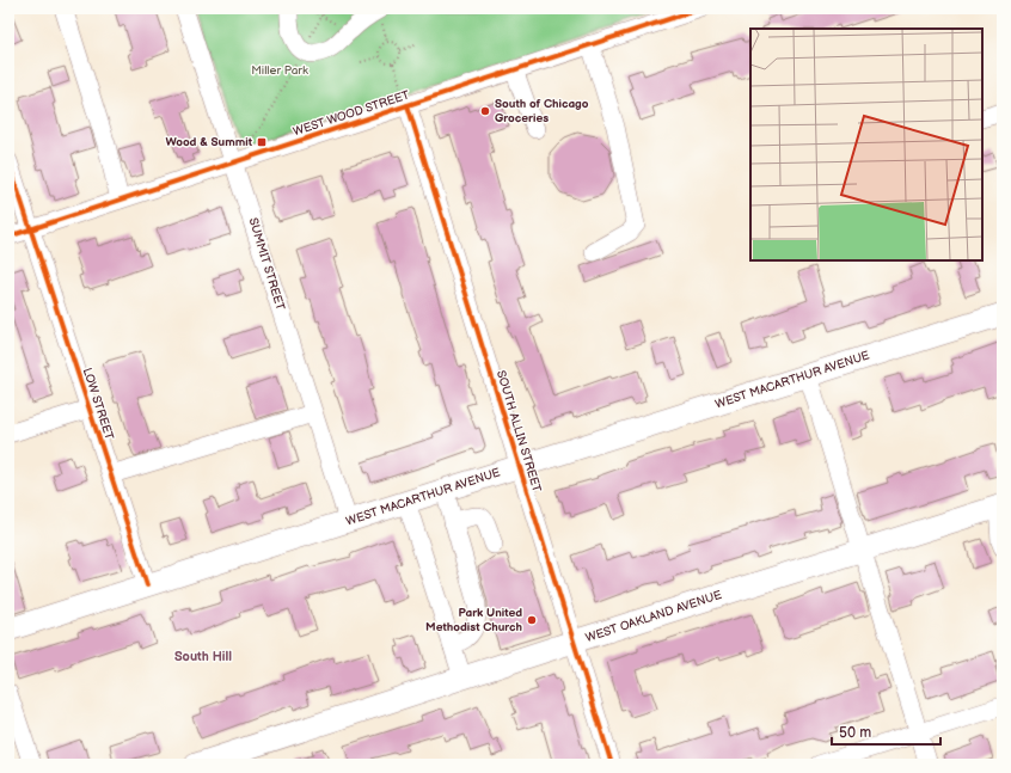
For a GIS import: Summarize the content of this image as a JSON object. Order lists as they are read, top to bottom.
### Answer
{
  "streets": {
    "main road": ["WEST MACARTHUR AVENUE", "WEST OAKLAND AVENUE"],
    "street": [
      "WEST WOOD STREET",
      "SUMMIT STREET",
      "LOW STREET",
      "SOUTH ALLIN STREET"
    ]
  },
  "crossings": [
    ["WEST WOOD STREET", "SUMMIT STREET"],
    ["WEST WOOD STREET", "LOW STREET"],
    ["WEST WOOD STREET", "SOUTH ALLIN STREET"],
    ["SUMMIT STREET", "WEST MACARTHUR AVENUE"],
    ["WEST MACARTHUR AVENUE", "LOW STREET"],
    ["WEST MACARTHUR AVENUE", "SOUTH ALLIN STREET"],
    ["SOUTH ALLIN STREET", "WEST OAKLAND AVENUE"]
  ],
  "districts": ["South Hill"],
  "parks": ["Miller Park"],
  "places": {
    "other": ["South of Chicago Groceries", "Park United Methodist Church"],
    "transit": ["Wood & Summit"]
  },
  "scale_bar": "50 m"
}
